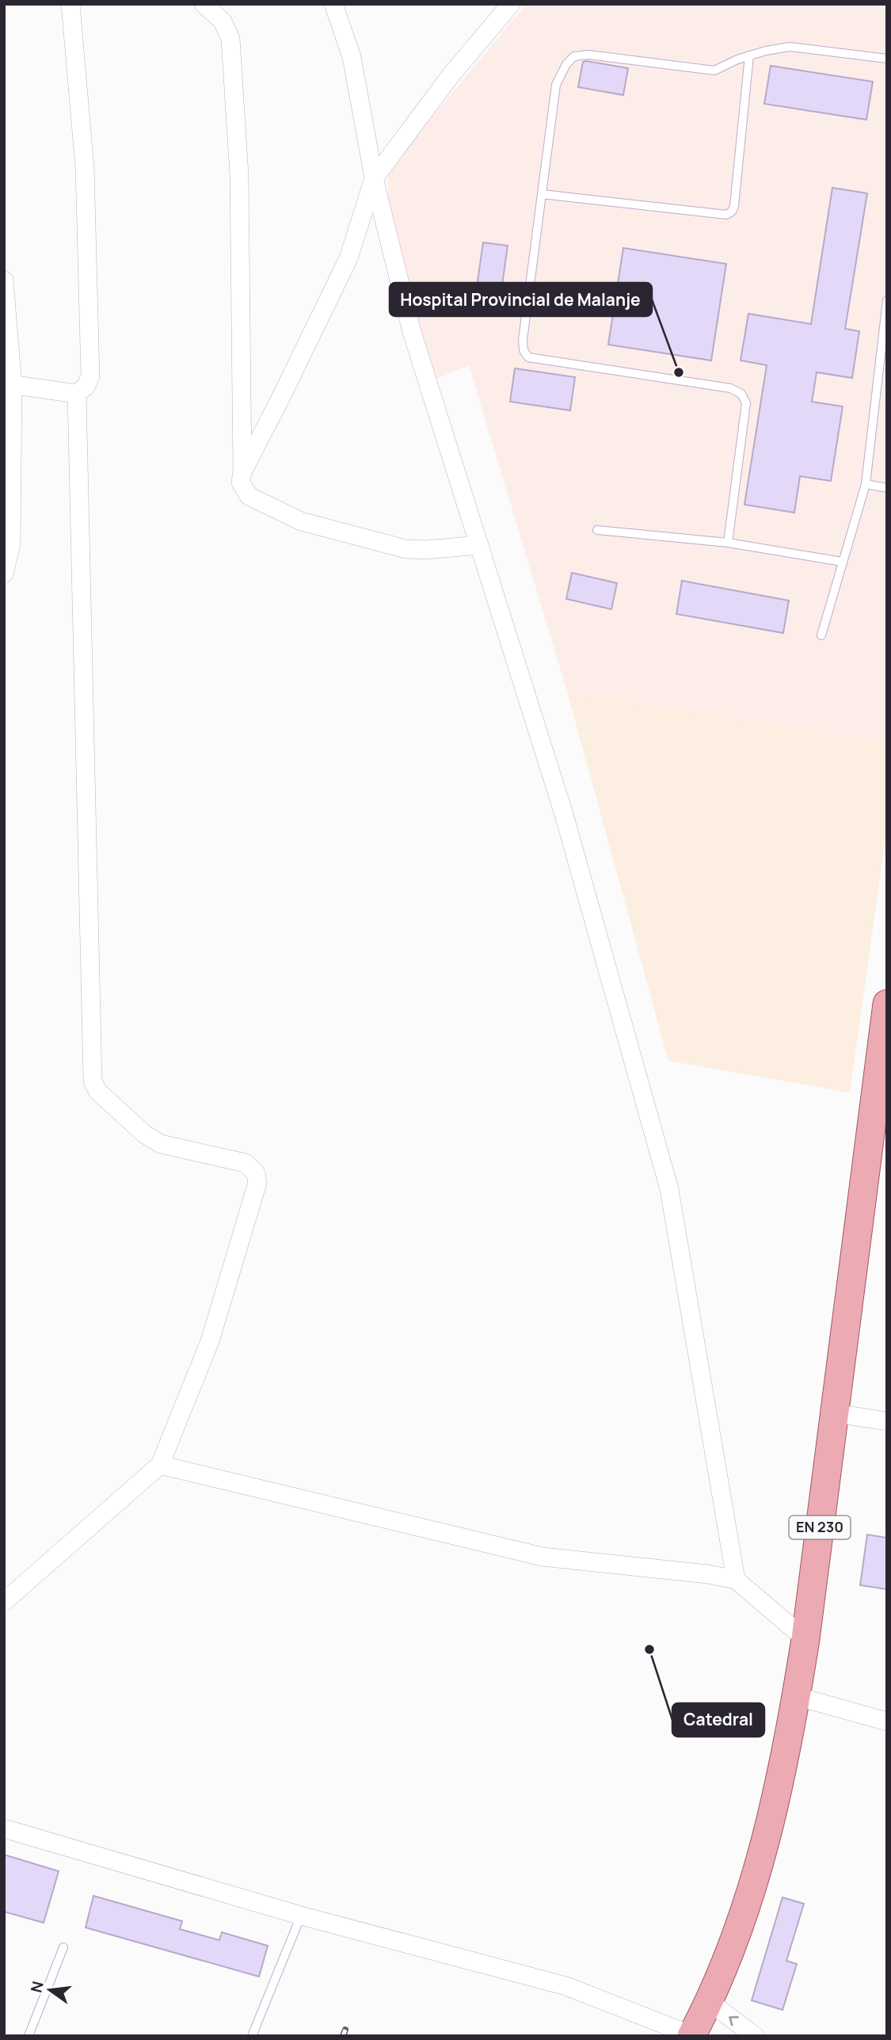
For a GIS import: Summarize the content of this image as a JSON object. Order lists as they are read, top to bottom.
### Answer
{
  "streets": {
    "main road": ["EN 230"]
  },
  "places": ["Hospital Provincial de Malanje", "Catedral"],
  "north": "left"
}
